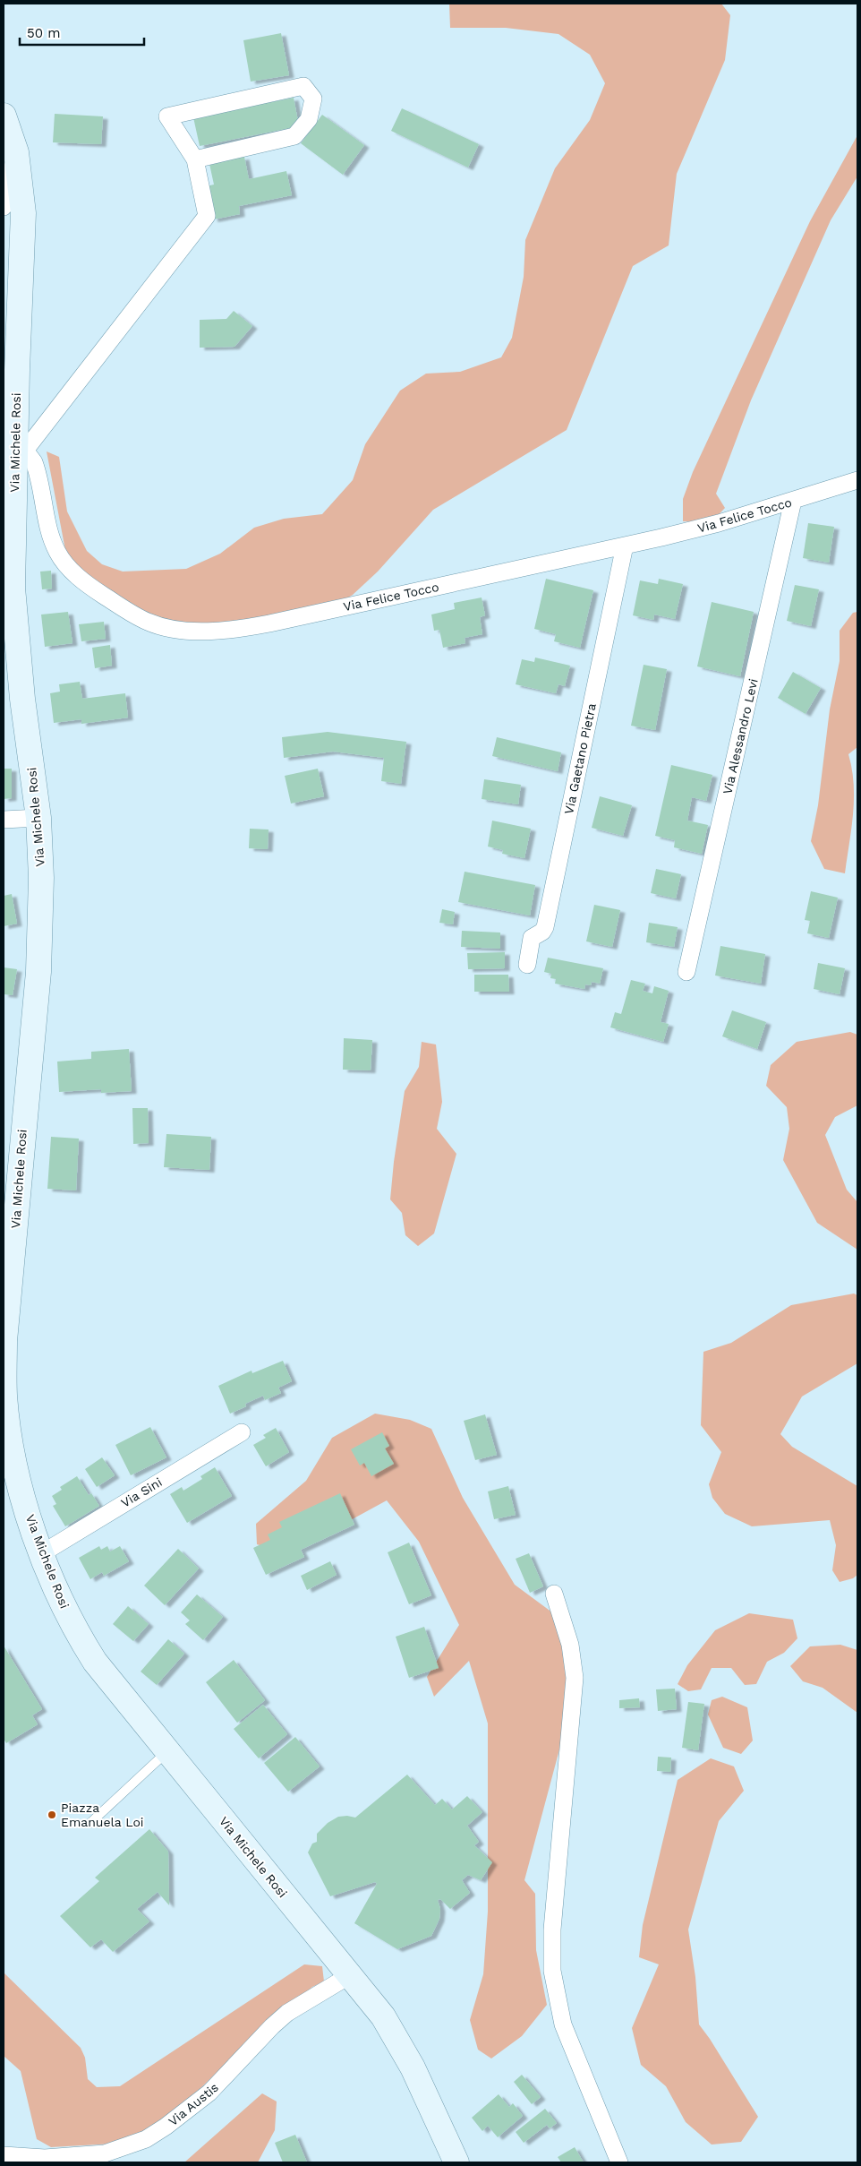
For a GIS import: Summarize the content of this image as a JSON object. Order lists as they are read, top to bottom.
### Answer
{
  "streets": {
    "street": [
      "Via Michele Rosi",
      "Via Felice Tocco",
      "Via Alessandro Levi",
      "Via Gaetano Pietra",
      "Via Sini",
      "Via Austis"
    ]
  },
  "crossings": [
    ["Via Michele Rosi", "Via Felice Tocco"],
    ["Via Michele Rosi", "Via Sini"],
    ["Via Michele Rosi", "Via Austis"],
    ["Via Felice Tocco", "Via Alessandro Levi"],
    ["Via Felice Tocco", "Via Gaetano Pietra"]
  ],
  "places": ["Piazza Emanuela Loi"],
  "scale_bar": "50 m"
}
